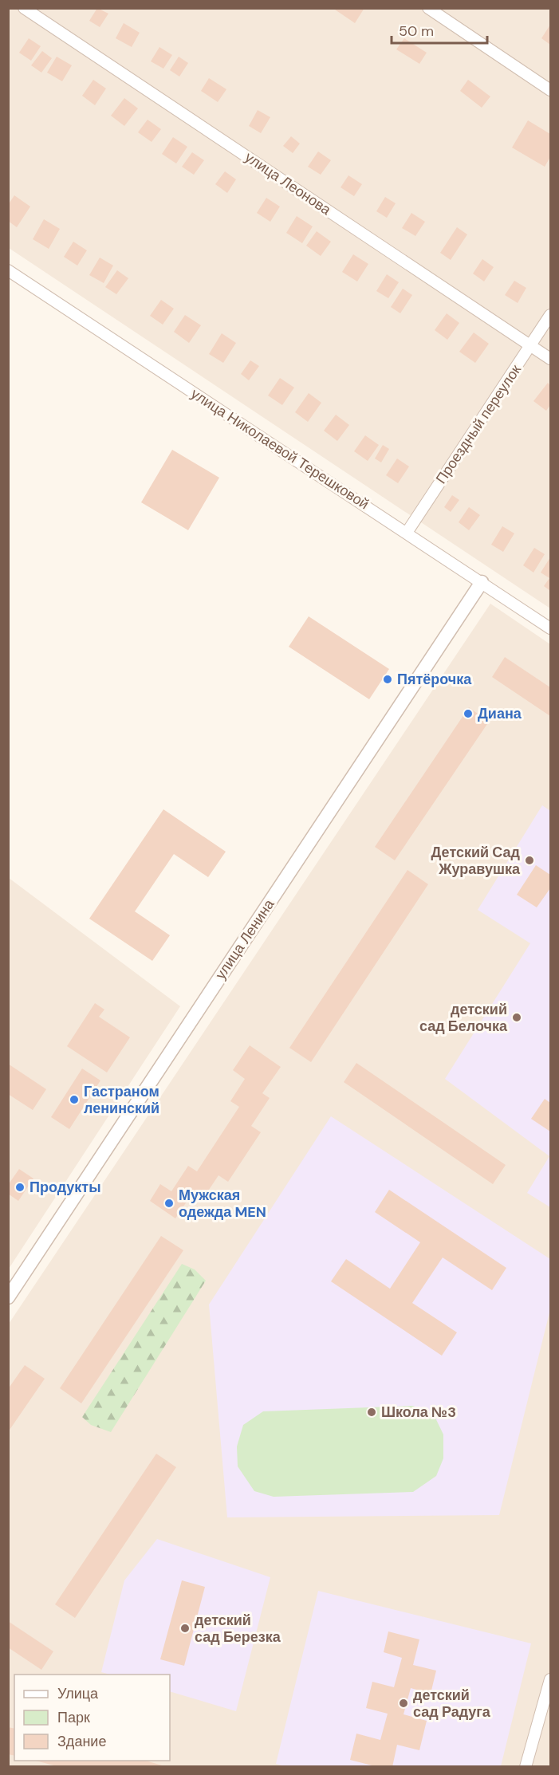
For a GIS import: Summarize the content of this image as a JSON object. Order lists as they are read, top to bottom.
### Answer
{
  "streets": {
    "street": [
      "улица Леонова",
      "Проездный переулок",
      "улица Николаевой Терешковой",
      "улица Ленина"
    ]
  },
  "crossings": [
    ["улица Леонова", "Проездный переулок"],
    ["Проездный переулок", "улица Николаевой Терешковой"],
    ["улица Николаевой Терешковой", "улица Ленина"]
  ],
  "places": [
    "Пятёрочка",
    "Диана",
    "Детский Сад Журавушка",
    "детский сад Белочка",
    "Гастраном ленинский",
    "Продукты",
    "Мужская одежда MEN",
    "Школа №3",
    "детский сад Березка",
    "детский сад Радуга"
  ],
  "legend": ["Улица", "Парк", "Здание"],
  "scale_bar": "50 m"
}
